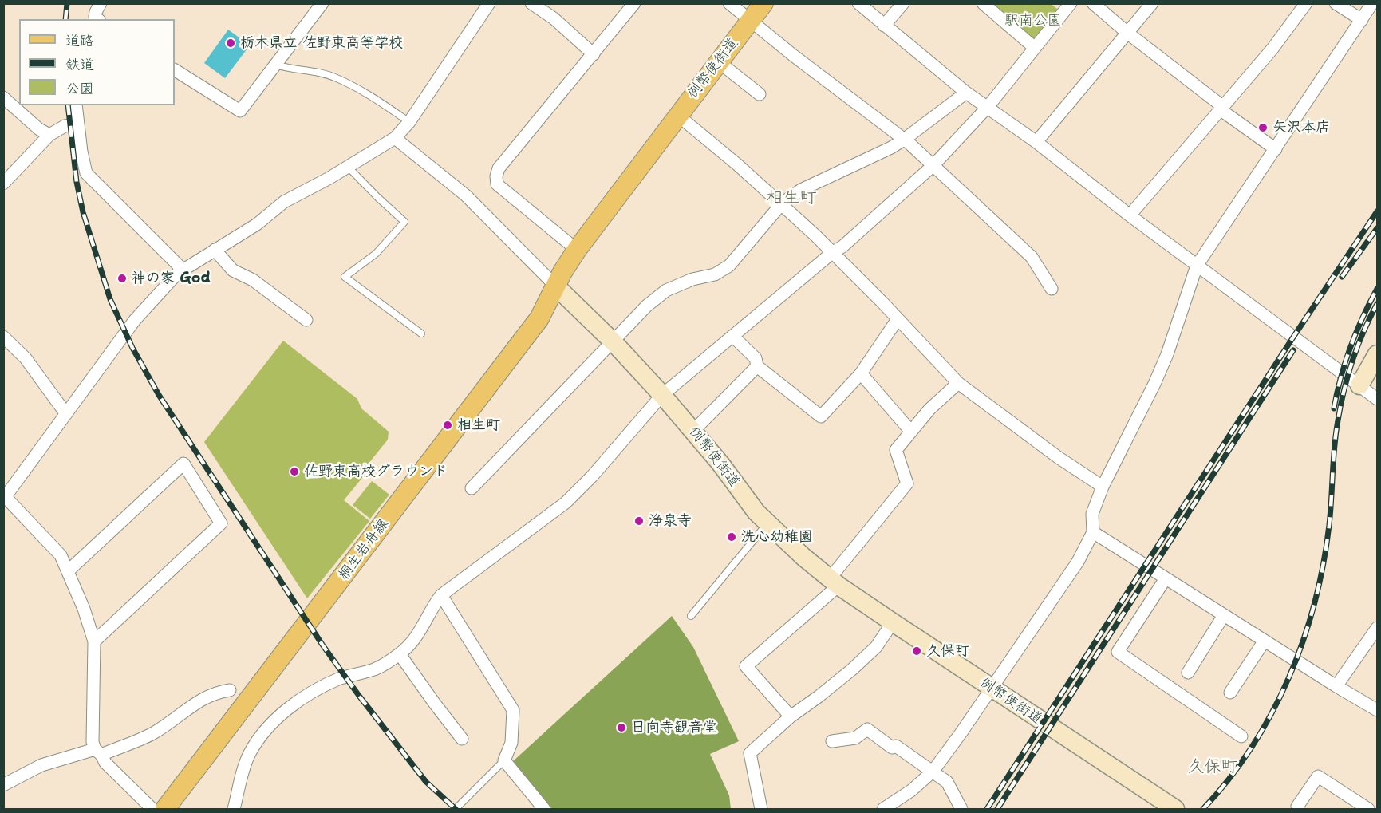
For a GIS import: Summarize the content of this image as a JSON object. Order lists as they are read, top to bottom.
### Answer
{
  "streets": {
    "main road": ["例幣使街道", "桐生岩舟線"]
  },
  "crossings": [
    ["例幣使街道", "桐生岩舟線"]
  ],
  "districts": ["相生町", "久保町"],
  "parks": ["駅南公園"],
  "places": [
    "栃木県立 佐野東高等学校",
    "矢沢本店",
    "神の家 God",
    "相生町",
    "佐野東高校グラウンド",
    "浄泉寺",
    "洗心幼稚園",
    "久保町",
    "日向寺観音堂"
  ],
  "legend": ["道路", "鉄道", "公園"]
}
